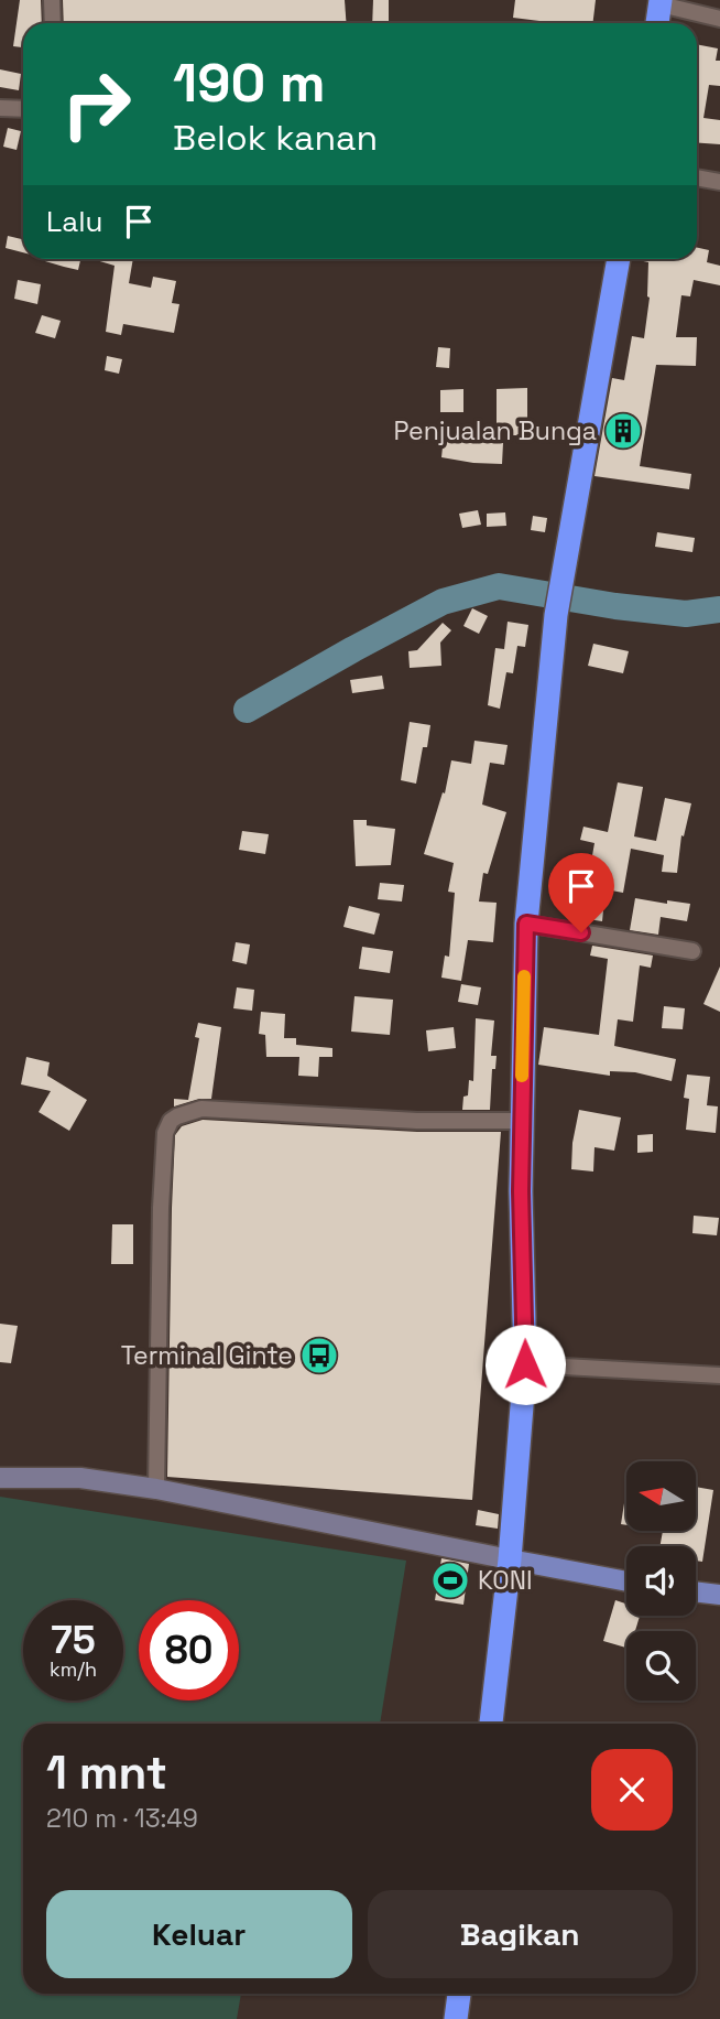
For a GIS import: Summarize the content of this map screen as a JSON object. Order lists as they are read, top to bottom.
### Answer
{
  "places": {
    "building": ["Penjualan Bunga"],
    "bus stop": ["Terminal Ginte"],
    "sports": ["KONI"]
  },
  "north": "left",
  "page": {
    "turn": ["190 m", "Belok kanan"],
    "then": "Lalu",
    "speed": "75 km/h",
    "limit": "80",
    "heading": ["1 mnt", "210 m · 13:49"],
    "buttons": ["Keluar", "Bagikan"]
  }
}
